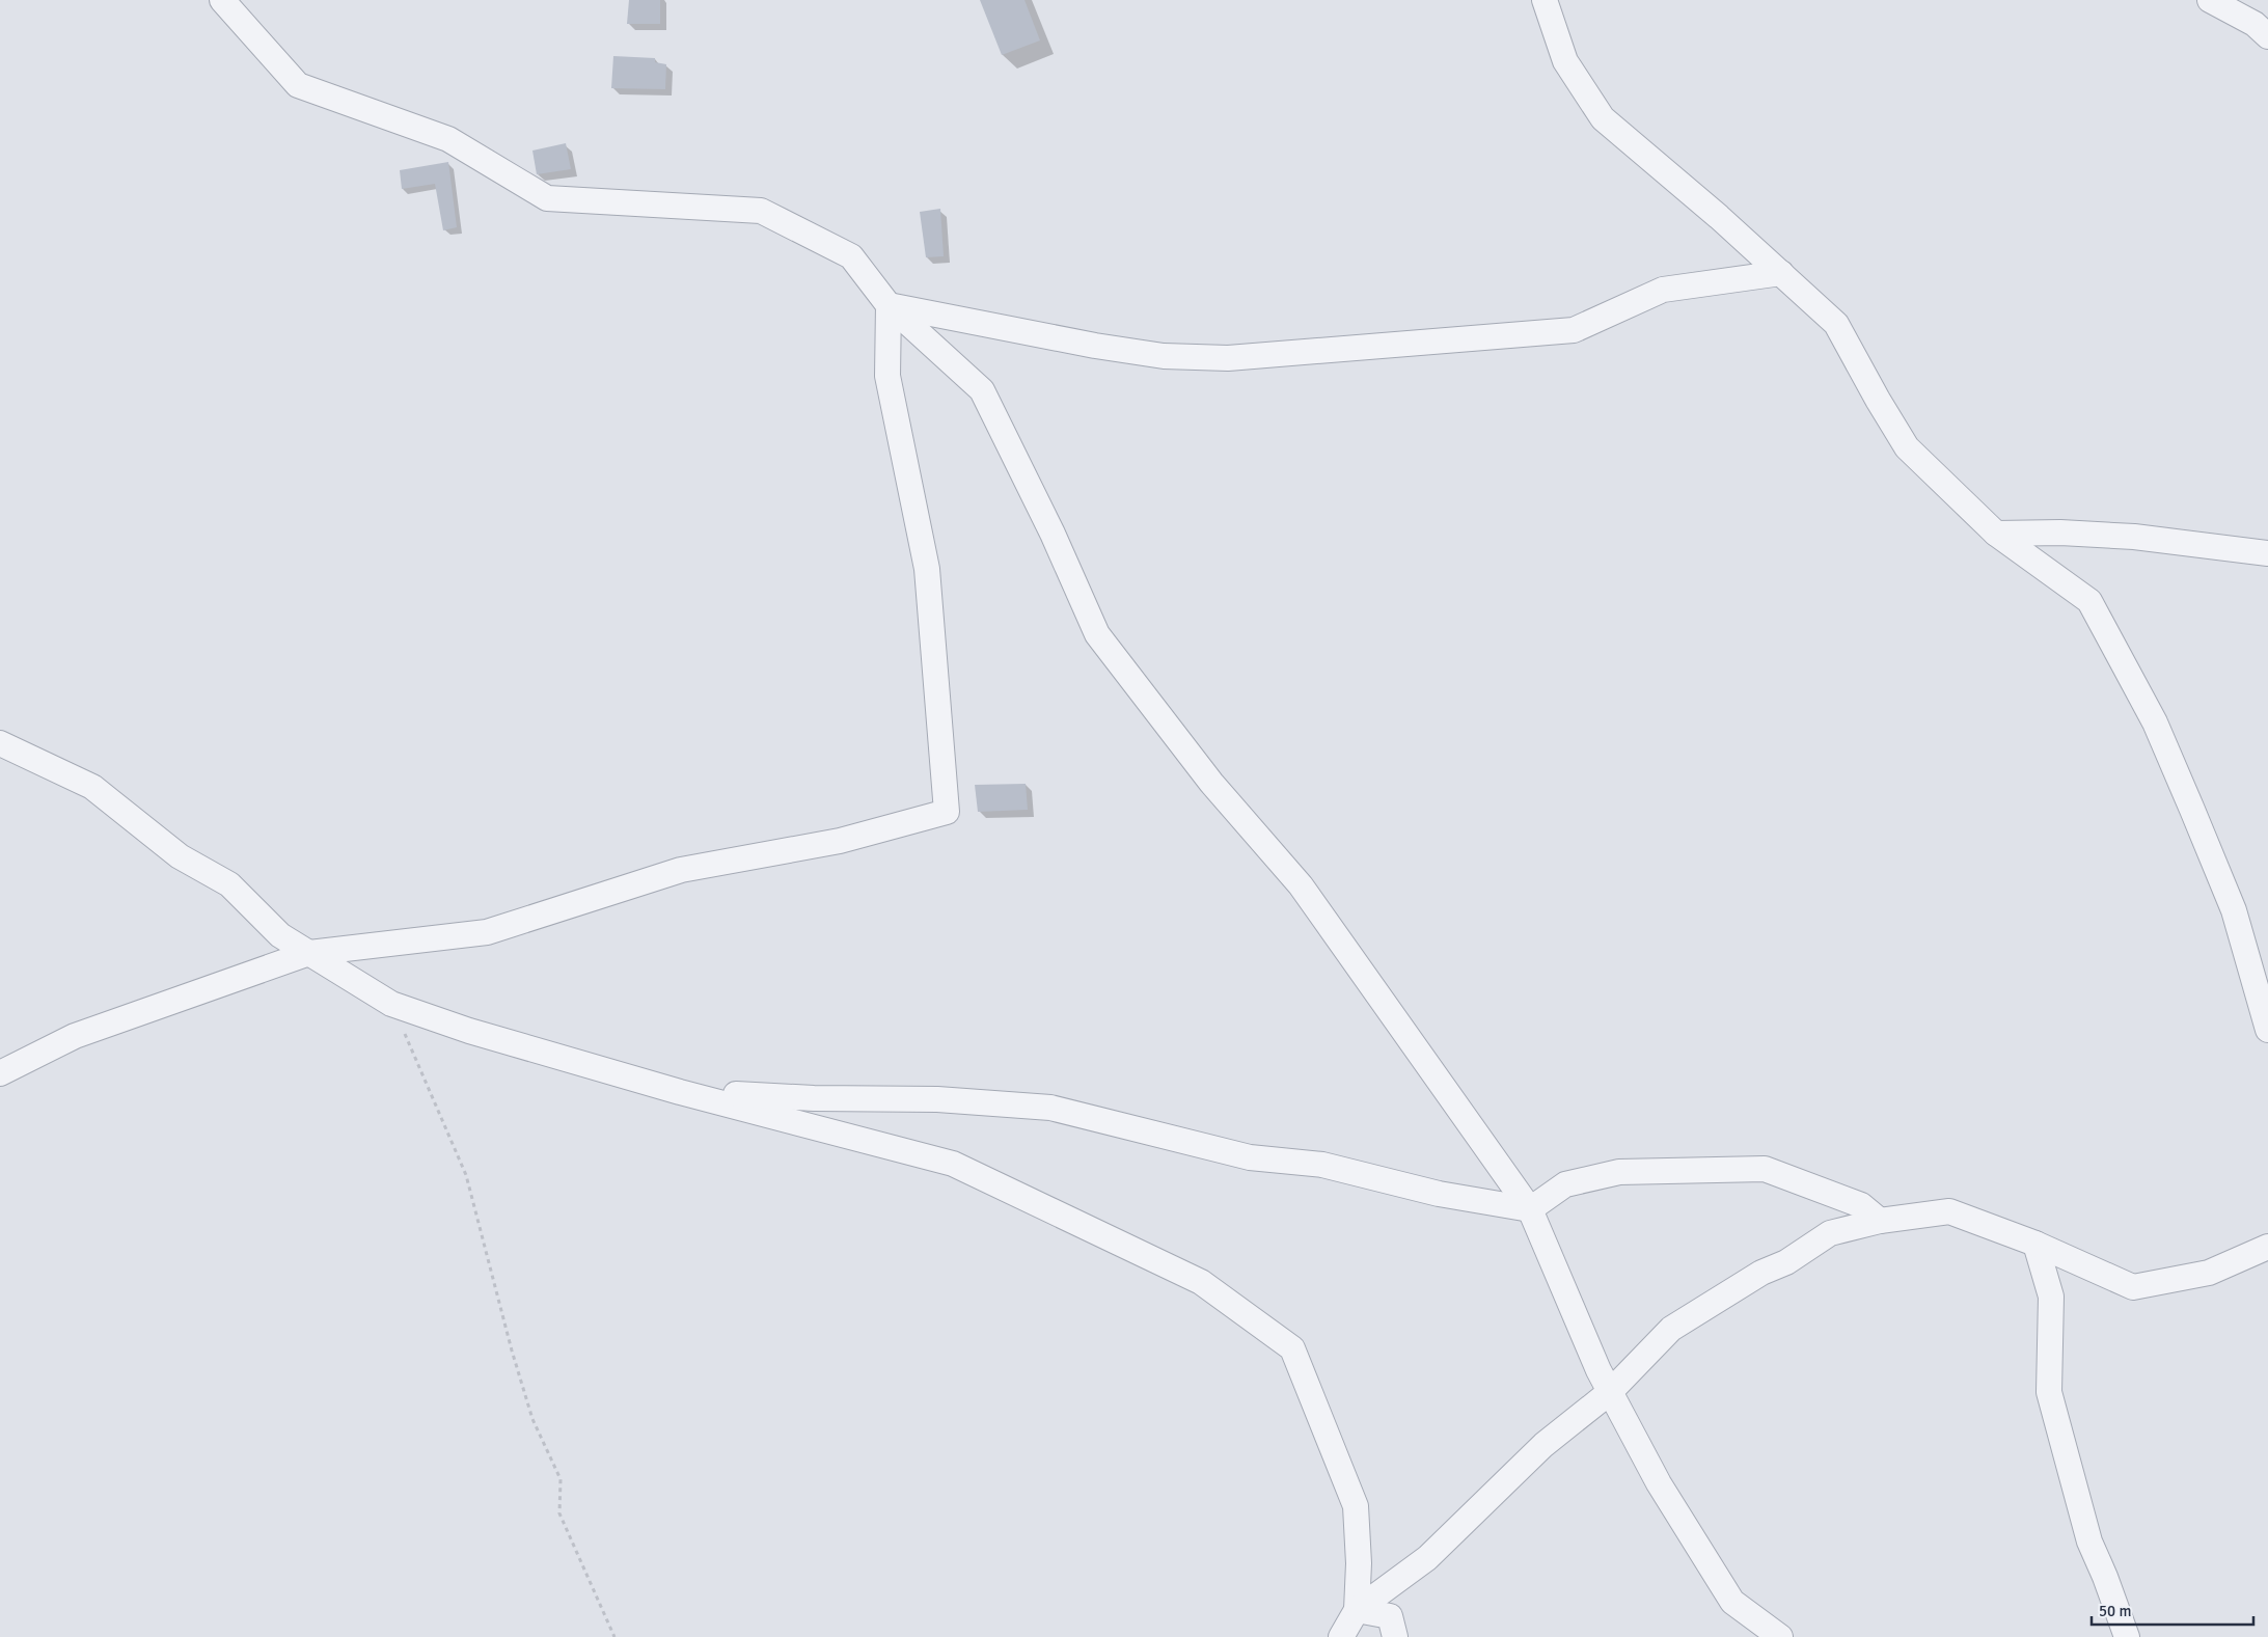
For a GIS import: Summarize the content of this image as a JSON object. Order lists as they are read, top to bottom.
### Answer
{
  "scale_bar": "50 m"
}
